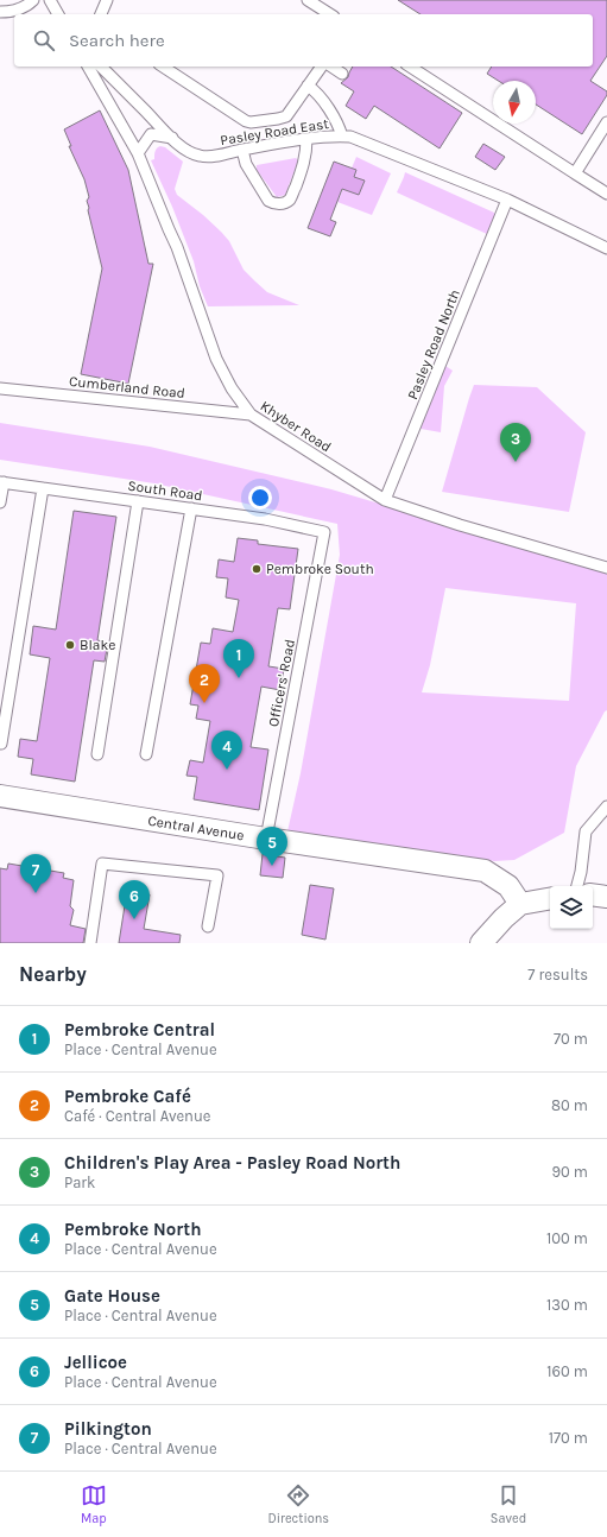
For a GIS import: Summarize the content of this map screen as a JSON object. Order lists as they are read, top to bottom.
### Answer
{
  "streets": {
    "street": ["Central Avenue"],
    "lane": [
      "Pasley Road East",
      "Pasley Road North",
      "Cumberland Road",
      "Khyber Road",
      "South Road",
      "Officers' Road"
    ]
  },
  "crossings": [
    ["Pasley Road East", "Pasley Road North"],
    ["Pasley Road North", "Khyber Road"],
    ["Cumberland Road", "Khyber Road"],
    ["South Road", "Officers' Road"],
    ["Officers' Road", "Central Avenue"]
  ],
  "places": ["Pembroke South", "Blake"],
  "north": "bottom",
  "page": {
    "search": "Search here",
    "pins": [
      "3",
      "1",
      "2",
      "4",
      "5",
      "7",
      "6"
    ],
    "heading": ["Nearby", "7 results"],
    "list": [
      {
        "mark": "1",
        "name": "Pembroke Central",
        "note": "Place · Central Avenue",
        "value": "70 m"
      },
      {
        "mark": "2",
        "name": "Pembroke Café",
        "note": "Café · Central Avenue",
        "value": "80 m"
      },
      {
        "mark": "3",
        "name": "Children's Play Area - Pasley Road North",
        "note": "Park",
        "value": "90 m"
      },
      {
        "mark": "4",
        "name": "Pembroke North",
        "note": "Place · Central Avenue",
        "value": "100 m"
      },
      {
        "mark": "5",
        "name": "Gate House",
        "note": "Place · Central Avenue",
        "value": "130 m"
      },
      {
        "mark": "6",
        "name": "Jellicoe",
        "note": "Place · Central Avenue",
        "value": "160 m"
      },
      {
        "mark": "7",
        "name": "Pilkington",
        "note": "Place · Central Avenue",
        "value": "170 m"
      }
    ],
    "nav": ["Map", "Directions", "Saved"]
  }
}
